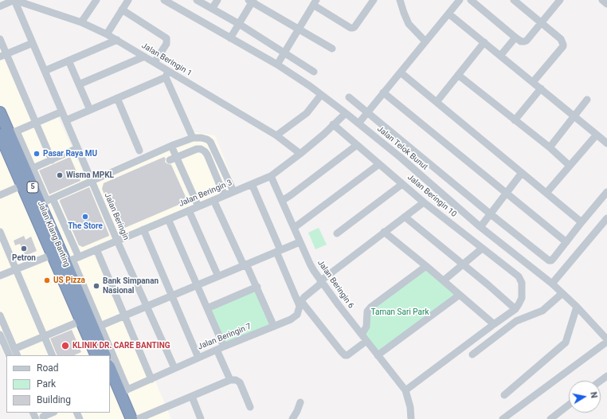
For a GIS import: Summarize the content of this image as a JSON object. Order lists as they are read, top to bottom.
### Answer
{
  "streets": {
    "highway": ["5", "Jalan Klang Banting"],
    "street": [
      "Jalan Beringin 1",
      "Jalan Telok Bunut",
      "Jalan Beringin 3",
      "Jalan Beringin 10",
      "Jalan Beringin",
      "Jalan Beringin 6",
      "Jalan Beringin 7"
    ]
  },
  "crossings": [
    ["Jalan Beringin 1", "Jalan Beringin 3"],
    ["Jalan Beringin 1", "Jalan Beringin"],
    ["Jalan Telok Bunut", "Jalan Beringin 3"],
    ["Jalan Beringin 3", "Jalan Beringin 10"],
    ["Jalan Beringin 3", "Jalan Beringin"],
    ["Jalan Beringin 3", "Jalan Klang Banting"],
    ["Jalan Beringin 3", "Jalan Beringin 6"],
    ["Jalan Beringin 10", "Jalan Beringin 7"],
    ["Jalan Beringin", "Jalan Beringin 7"],
    ["Jalan Beringin 6", "Jalan Beringin 7"]
  ],
  "parks": ["Taman Sari Park"],
  "places": [
    "Pasar Raya MU",
    "Wisma MPKL",
    "The Store",
    "Petron",
    "US Pizza",
    "Bank Simpanan Nasional",
    "KLINIK DR. CARE BANTING"
  ],
  "legend": ["Road", "Park", "Building"],
  "north": "right"
}
